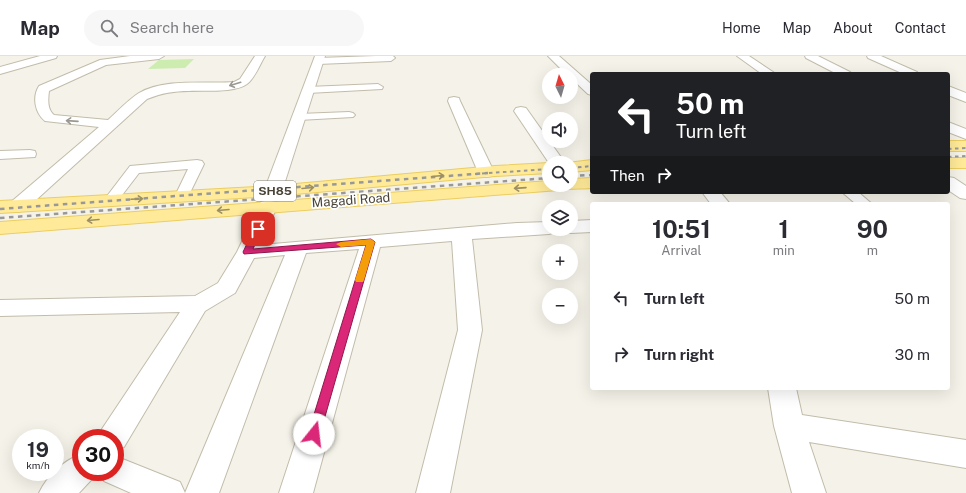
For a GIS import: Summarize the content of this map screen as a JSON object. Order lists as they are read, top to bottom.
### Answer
{
  "streets": {
    "main road": ["SH85", "Magadi Road"]
  },
  "north": "top",
  "page": {
    "header": "Map",
    "search": "Search here",
    "nav": [
      "Home",
      "Map",
      "About",
      "Contact"
    ],
    "map_buttons": ["+", "−"],
    "turn": ["50 m", "Turn left"],
    "then": "Then",
    "eta": [
      "10:51",
      "Arrival",
      "1",
      "min",
      "90",
      "m"
    ],
    "list": [
      {
        "name": "Turn left",
        "value": "50 m"
      },
      {
        "name": "Turn right",
        "value": "30 m"
      }
    ],
    "speed": "19 km/h",
    "limit": "30"
  }
}
